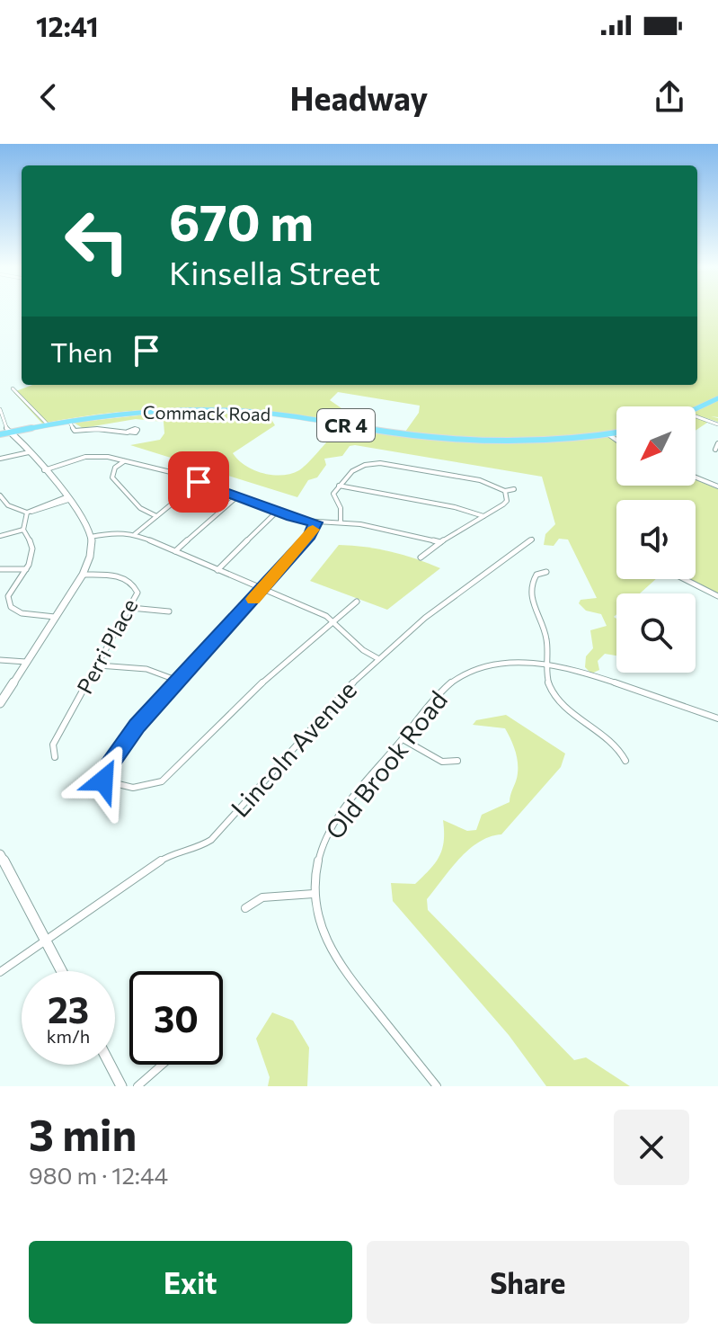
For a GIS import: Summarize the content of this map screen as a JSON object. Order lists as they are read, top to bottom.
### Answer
{
  "streets": {
    "main road": ["Commack Road", "CR 4"],
    "street": ["Perri Place", "Lincoln Avenue", "Old Brook Road"]
  },
  "north": "bottom left",
  "page": {
    "status": "12:41",
    "header": "Headway",
    "turn": ["670 m", "Kinsella Street"],
    "then": "Then",
    "speed": "23 km/h",
    "limit": "30",
    "heading": ["3 min", "980 m · 12:44"],
    "buttons": ["Exit", "Share"]
  }
}
